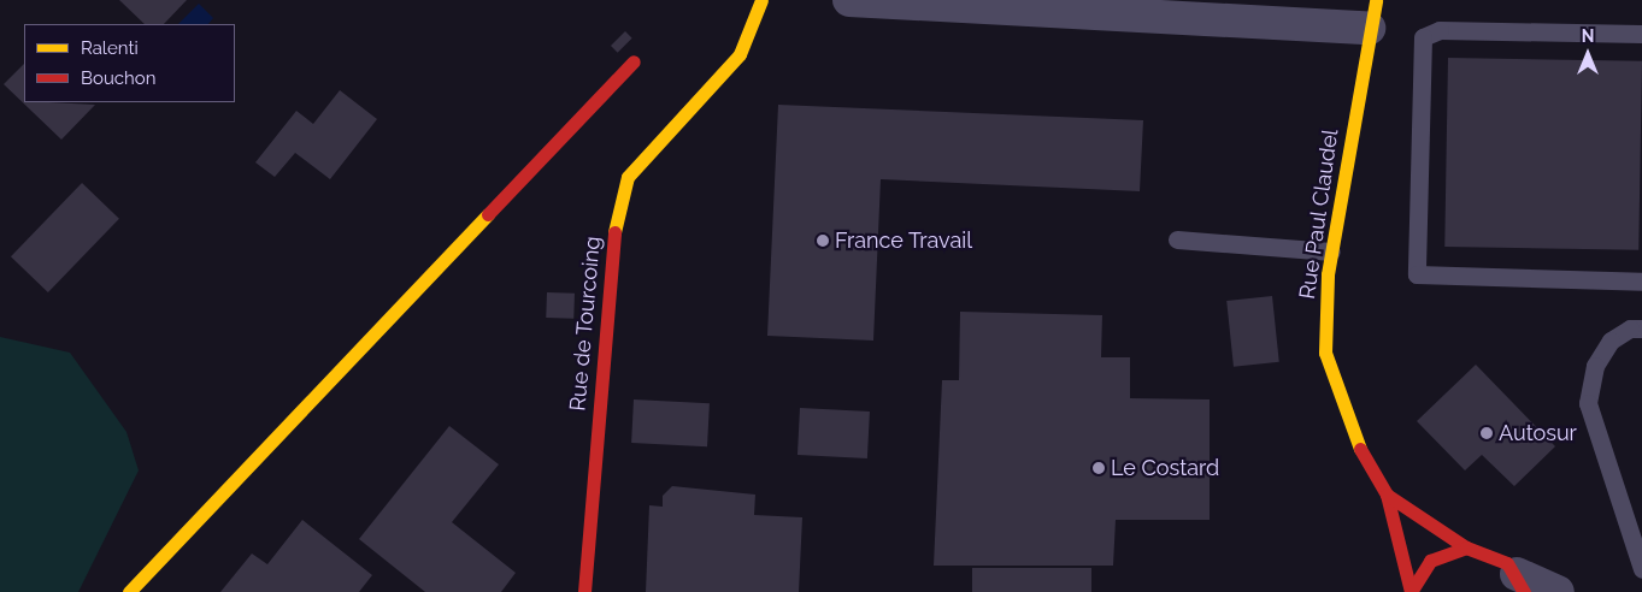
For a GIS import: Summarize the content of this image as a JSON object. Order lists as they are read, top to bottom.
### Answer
{
  "streets": {
    "street": ["Rue Paul Claudel", "Rue de Tourcoing"]
  },
  "places": ["France Travail", "Autosur", "Le Costard"],
  "legend": ["Ralenti", "Bouchon"],
  "north": "top"
}
